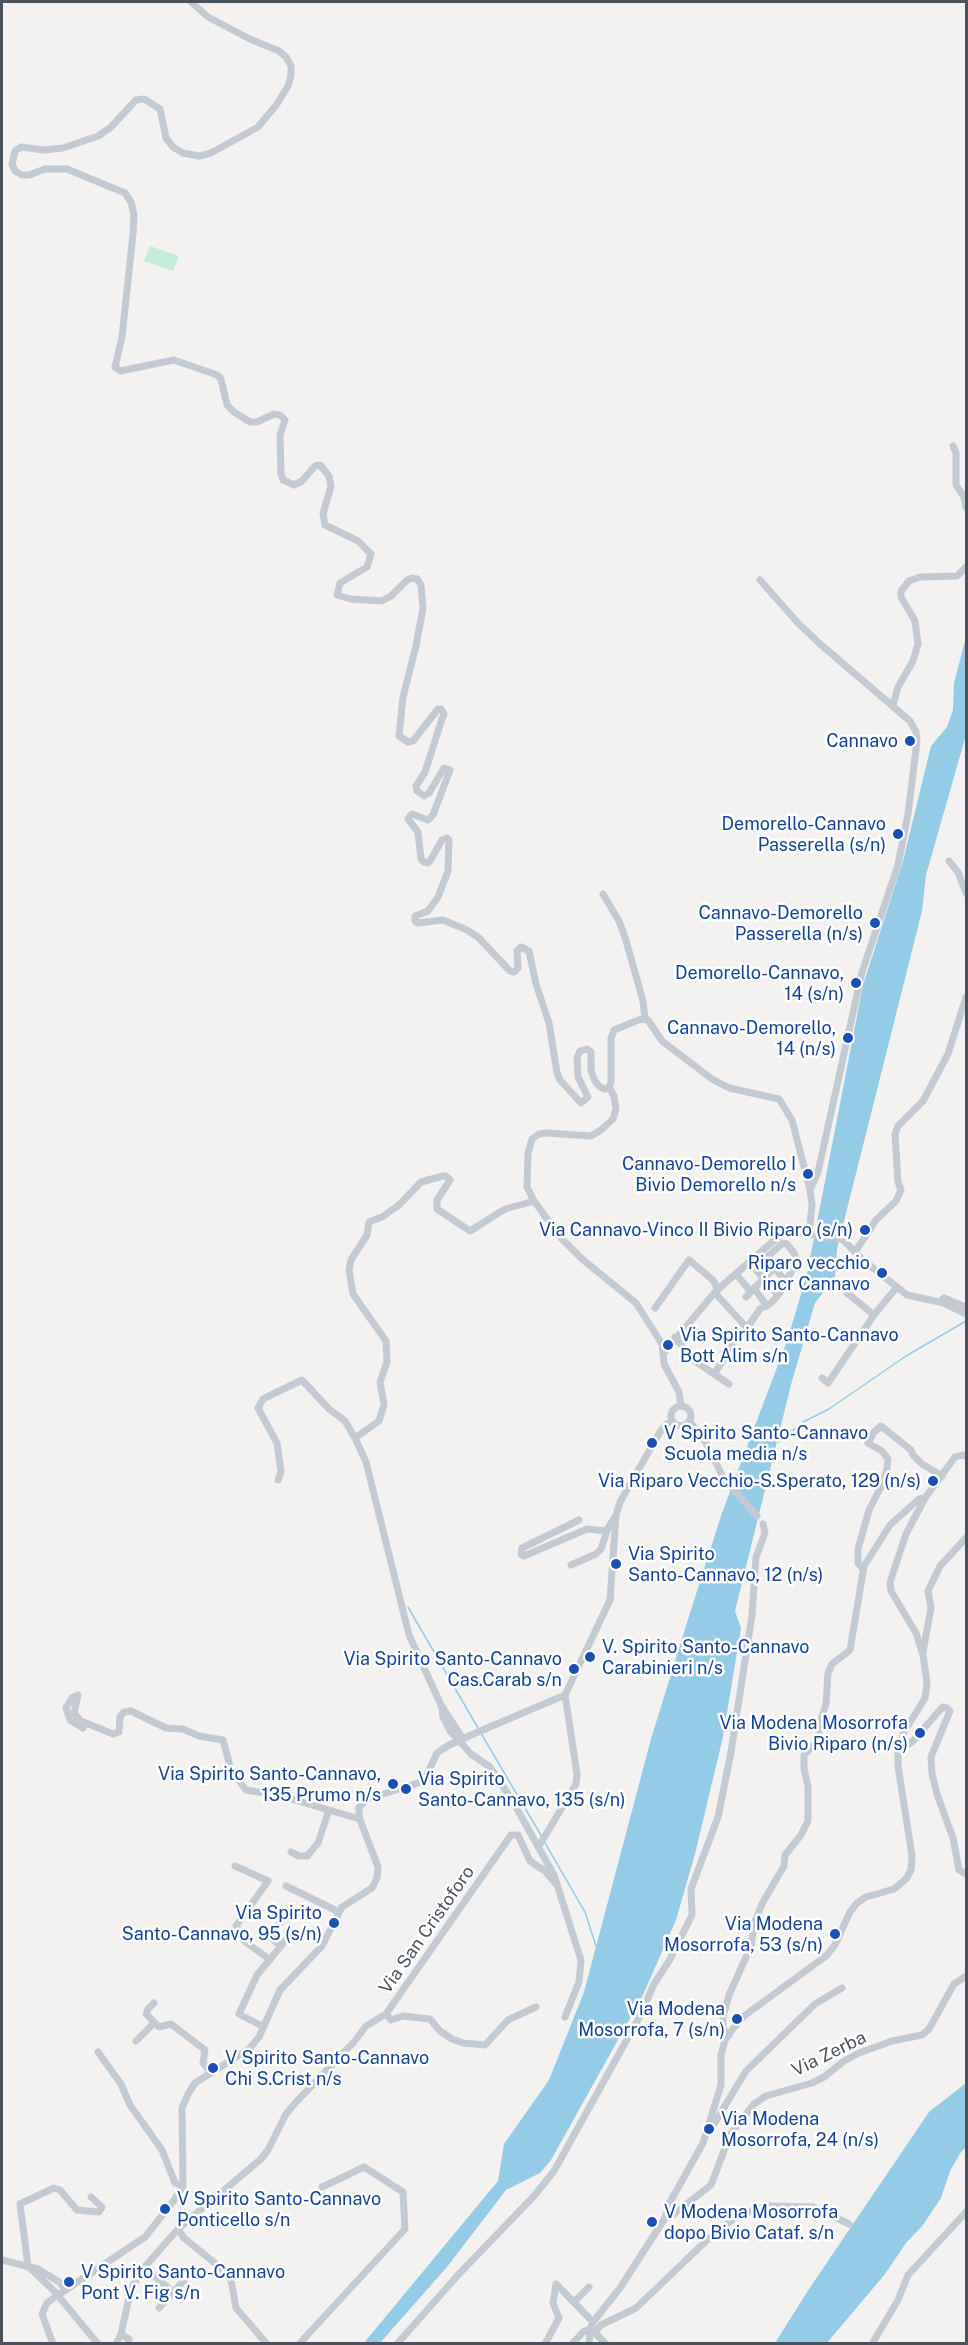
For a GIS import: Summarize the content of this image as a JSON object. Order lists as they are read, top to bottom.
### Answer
{
  "streets": {
    "street": ["Via San Cristoforo", "Via Zerba"]
  },
  "places": [
    "Cannavo",
    "Demorello-Cannavo Passerella (s/n)",
    "Cannavo-Demorello Passerella (n/s)",
    "Demorello-Cannavo, 14 (s/n)",
    "Cannavo-Demorello, 14 (n/s)",
    "Cannavo-Demorello I Bivio Demorello n/s",
    "Via Cannavo-Vinco II Bivio Riparo (s/n)",
    "Riparo vecchio incr Cannavo",
    "Via Spirito Santo-Cannavo Bott Alim s/n",
    "V Spirito Santo-Cannavo Scuola media n/s",
    "Via Riparo Vecchio-S.Sperato, 129 (n/s)",
    "Via Spirito Santo-Cannavo, 12 (n/s)",
    "V. Spirito Santo-Cannavo Carabinieri n/s",
    "Via Spirito Santo-Cannavo Cas.Carab s/n",
    "Via Modena Mosorrofa Bivio Riparo (n/s)",
    "Via Spirito Santo-Cannavo, 135 Prumo n/s",
    "Via Spirito Santo-Cannavo, 135 (s/n)",
    "Via Spirito Santo-Cannavo, 95 (s/n)",
    "Via Modena Mosorrofa, 53 (s/n)",
    "Via Modena Mosorrofa, 7 (s/n)",
    "V Spirito Santo-Cannavo Chi S.Crist n/s",
    "Via Modena Mosorrofa, 24 (n/s)",
    "V Spirito Santo-Cannavo Ponticello s/n",
    "V Modena Mosorrofa dopo Bivio Cataf. s/n",
    "V Spirito Santo-Cannavo Pont V. Fig s/n"
  ]
}
